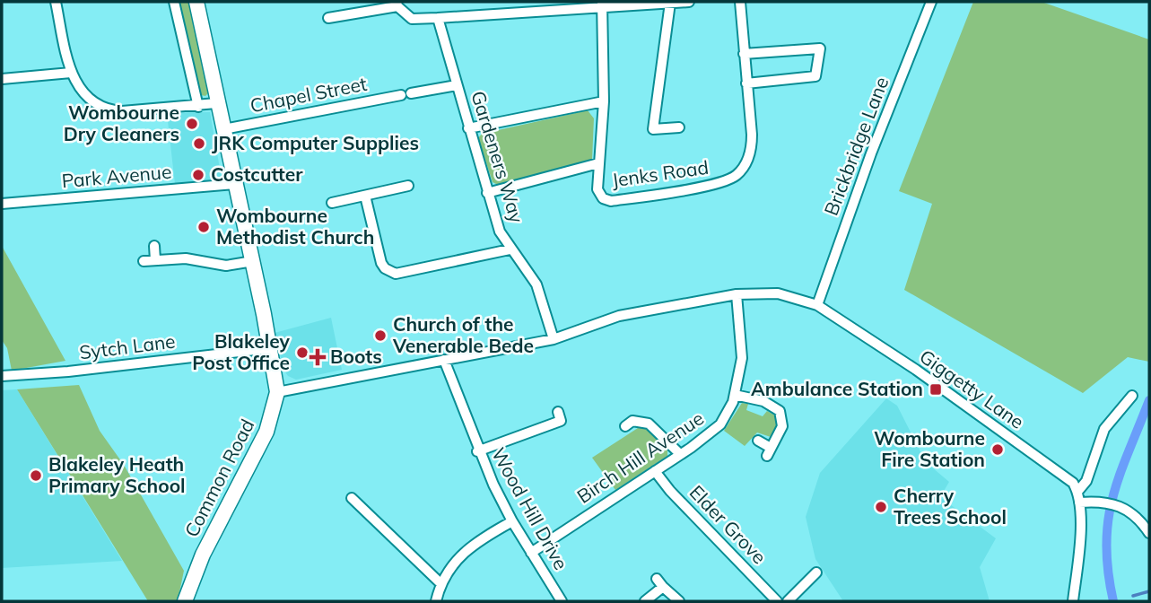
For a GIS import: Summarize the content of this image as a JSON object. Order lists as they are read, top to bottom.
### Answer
{
  "streets": {
    "street": [
      "Chapel Street",
      "Brickbridge Lane",
      "Gardeners Way",
      "Jenks Road",
      "Park Avenue",
      "Sytch Lane",
      "Giggetty Lane",
      "Birch Hill Avenue",
      "Common Road",
      "Wood Hill Drive",
      "Elder Grove"
    ]
  },
  "crossings": [
    ["Chapel Street", "Gardeners Way"],
    ["Chapel Street", "Common Road"],
    ["Brickbridge Lane", "Giggetty Lane"],
    ["Gardeners Way", "Giggetty Lane"],
    ["Park Avenue", "Common Road"],
    ["Sytch Lane", "Common Road"],
    ["Giggetty Lane", "Birch Hill Avenue"],
    ["Giggetty Lane", "Common Road"],
    ["Giggetty Lane", "Wood Hill Drive"],
    ["Birch Hill Avenue", "Wood Hill Drive"],
    ["Birch Hill Avenue", "Elder Grove"]
  ],
  "places": {
    "other": [
      "Wombourne Dry Cleaners",
      "JRK Computer Supplies",
      "Costcutter",
      "Wombourne Methodist Church",
      "Church of the Venerable Bede",
      "Blakeley Post Office",
      "Wombourne Fire Station",
      "Blakeley Heath Primary School",
      "Cherry Trees School"
    ],
    "health": ["Boots"],
    "transit": ["Ambulance Station"]
  }
}
